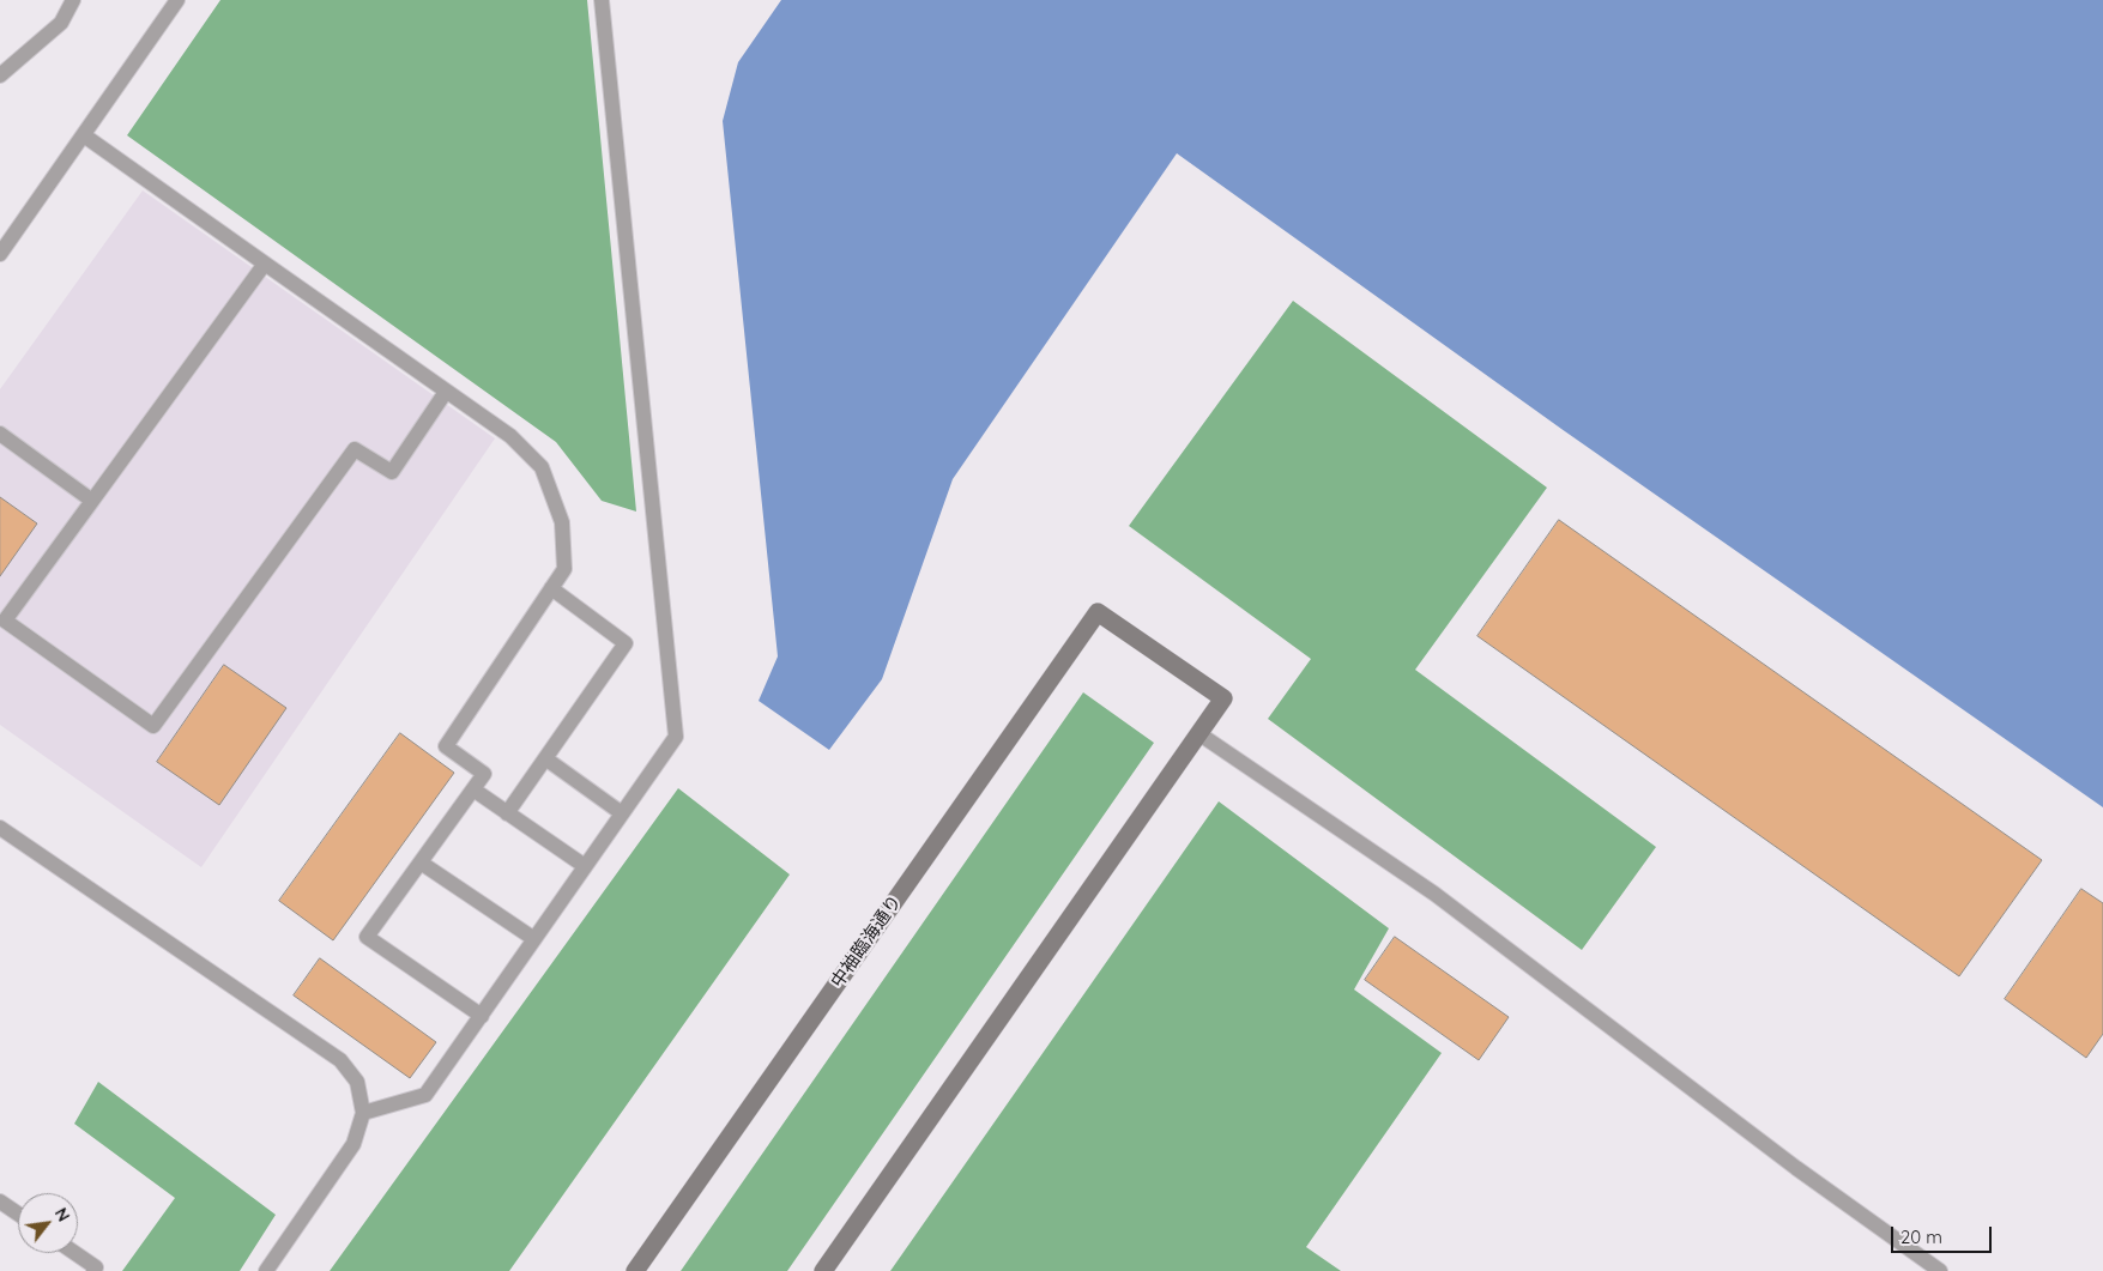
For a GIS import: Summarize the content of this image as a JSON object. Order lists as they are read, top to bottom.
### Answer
{
  "streets": {
    "street": ["中袖臨海通り"]
  },
  "scale_bar": "20 m",
  "north": "top right"
}
